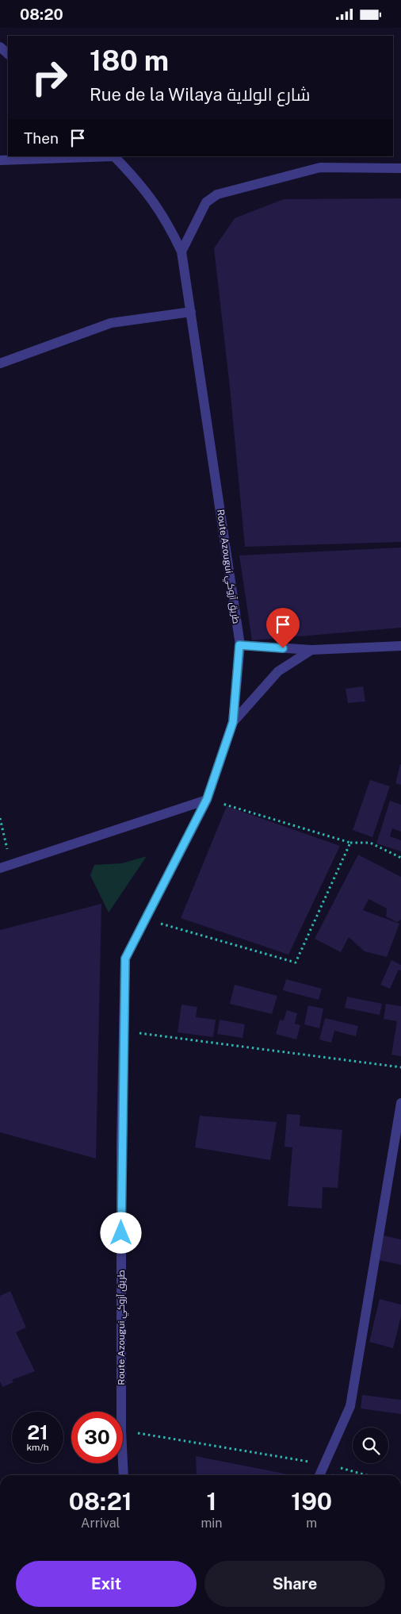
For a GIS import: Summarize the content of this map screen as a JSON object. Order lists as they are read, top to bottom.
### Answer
{
  "streets": {
    "street": ["Route Azougui طريق آزوكي"]
  },
  "page": {
    "status": "08:20",
    "turn": ["180 m", "Rue de la Wilaya شارع الولاية"],
    "then": "Then",
    "speed": "21 km/h",
    "limit": "30",
    "eta": [
      "08:21",
      "Arrival",
      "1",
      "min",
      "190",
      "m"
    ],
    "buttons": ["Exit", "Share"]
  }
}
